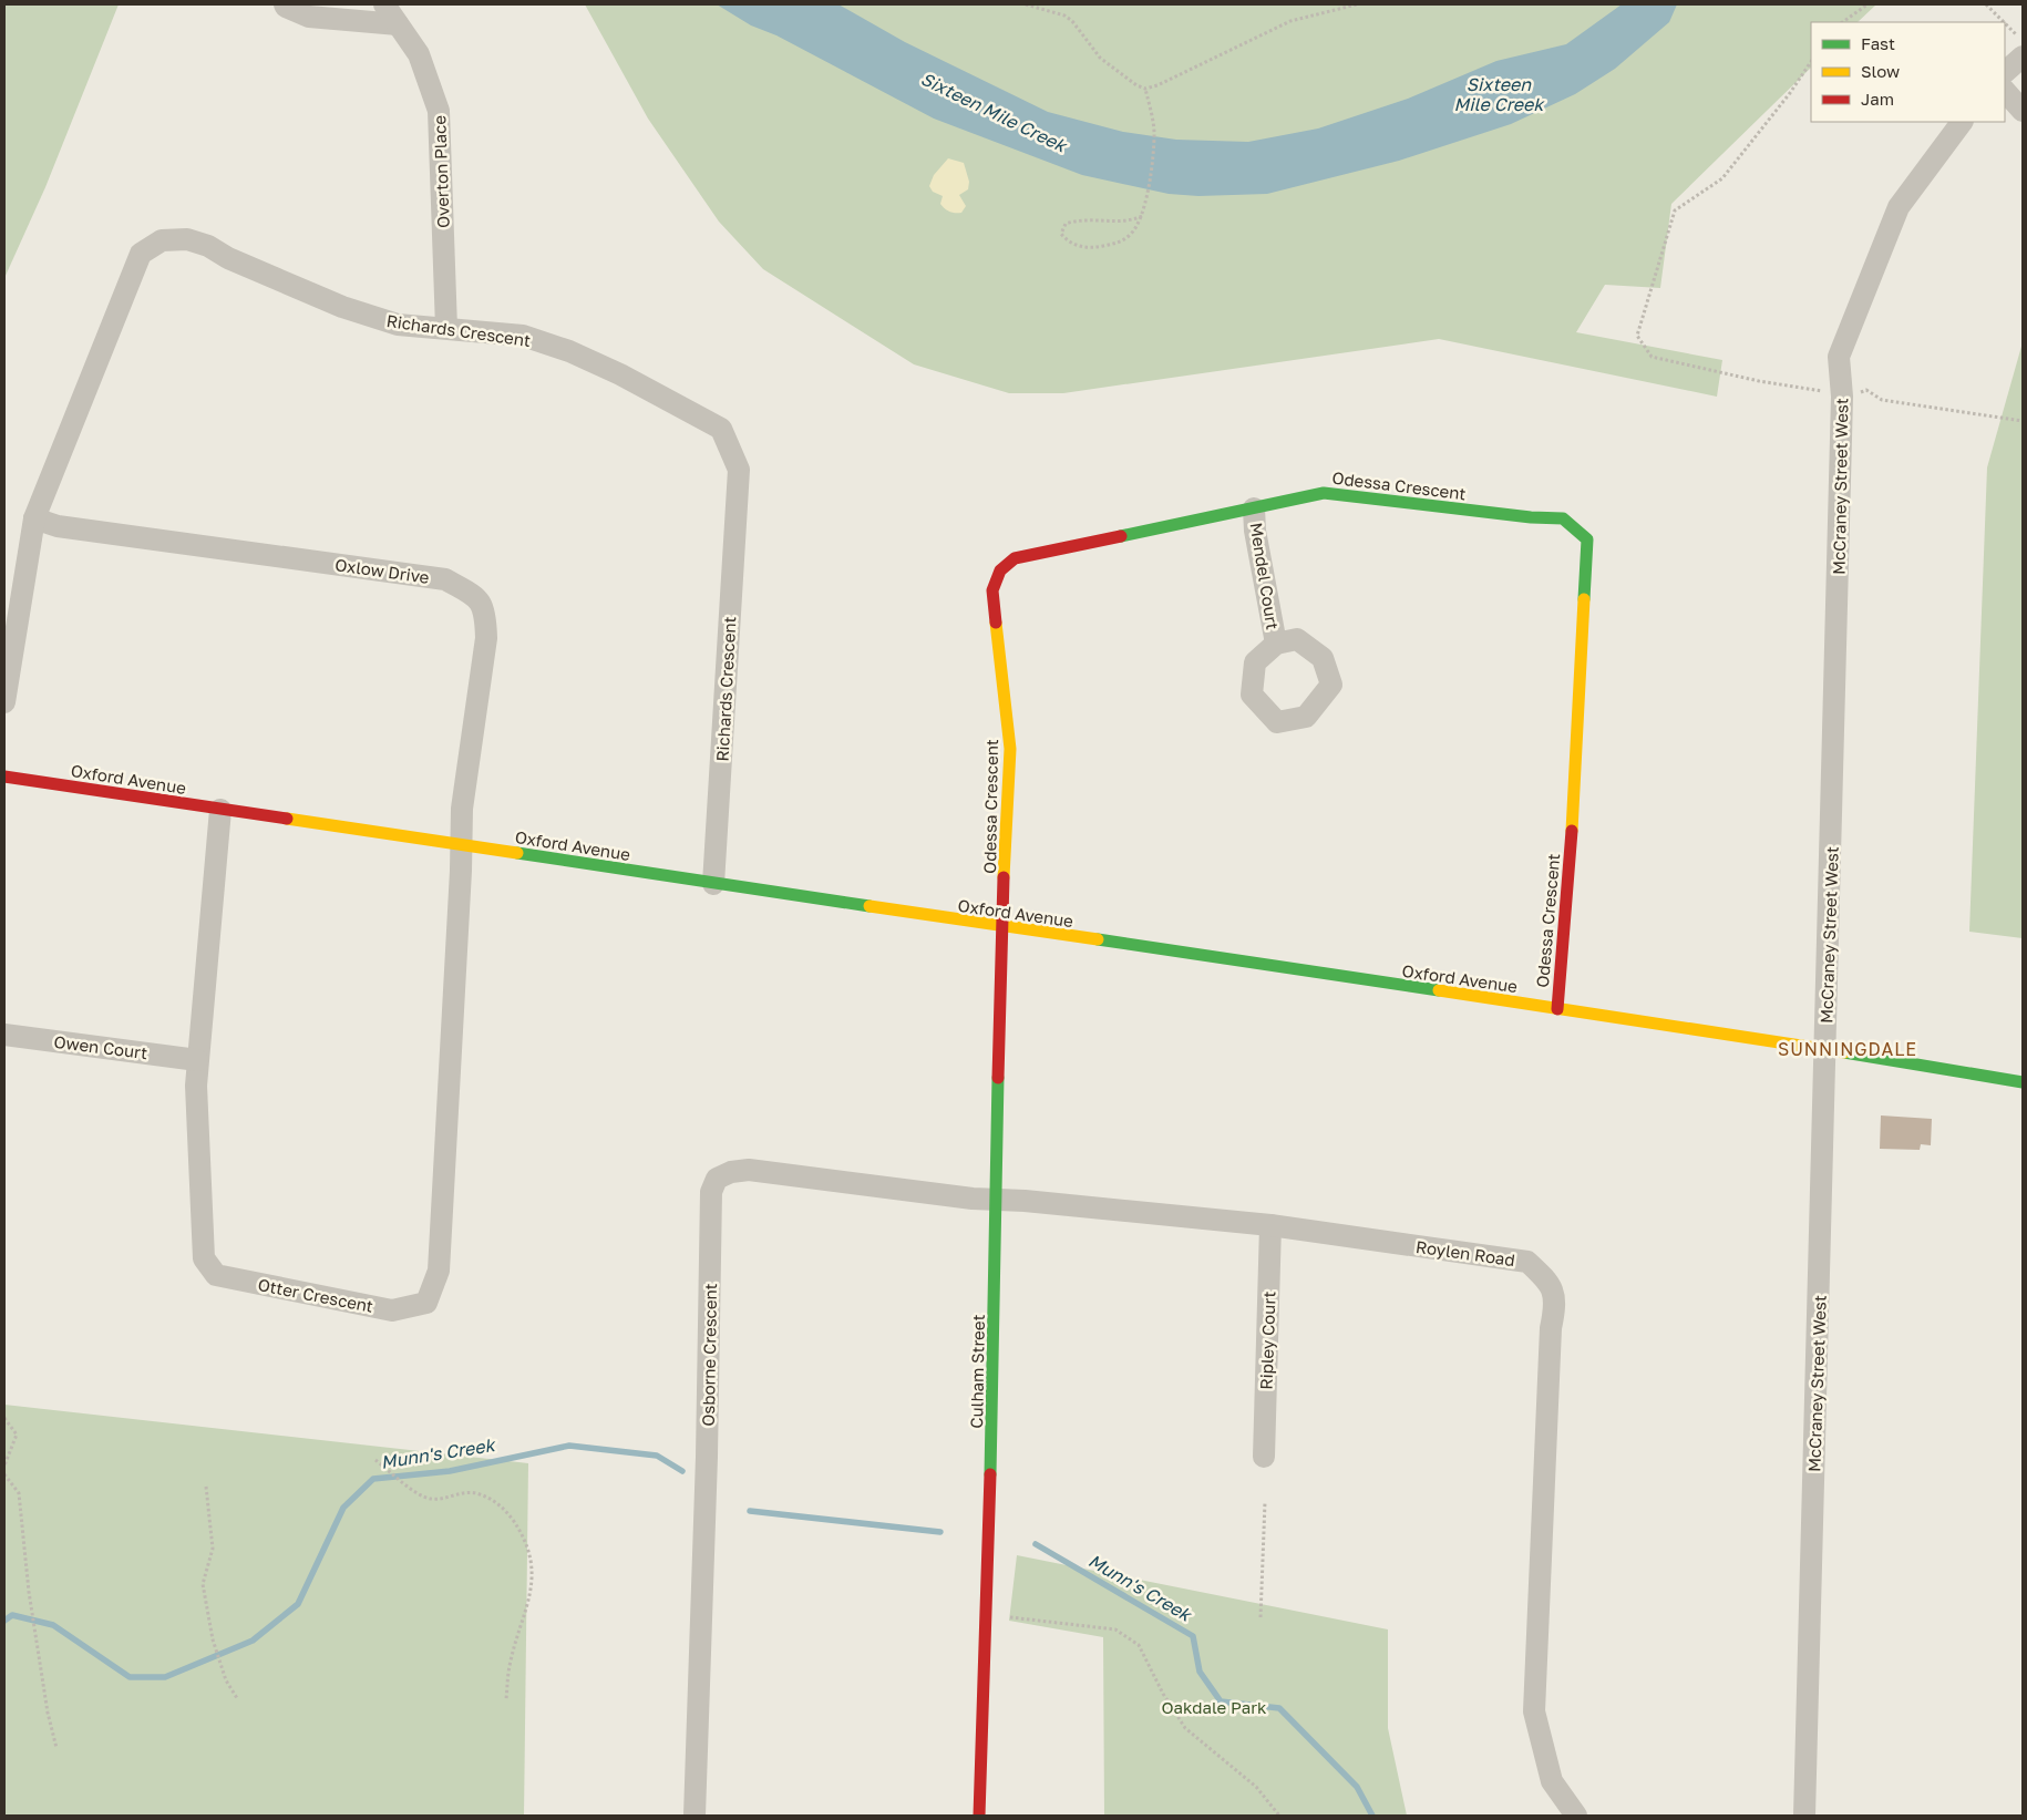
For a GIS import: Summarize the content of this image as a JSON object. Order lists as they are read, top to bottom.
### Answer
{
  "streets": {
    "street": [
      "Overton Place",
      "Richards Crescent",
      "Odessa Crescent",
      "McCraney Street West",
      "Oxlow Drive",
      "Mendel Court",
      "Oxford Avenue",
      "Owen Court",
      "Roylen Road",
      "Otter Crescent",
      "Ripley Court",
      "Osborne Crescent",
      "Culham Street"
    ]
  },
  "crossings": [
    ["Overton Place", "Richards Crescent"],
    ["Richards Crescent", "Oxlow Drive"],
    ["Richards Crescent", "Oxford Avenue"],
    ["Odessa Crescent", "Mendel Court"],
    ["Odessa Crescent", "Oxford Avenue"],
    ["Odessa Crescent", "Culham Street"],
    ["McCraney Street West", "Oxford Avenue"],
    ["Oxlow Drive", "Oxford Avenue"],
    ["Oxlow Drive", "Otter Crescent"],
    ["Oxford Avenue", "Otter Crescent"],
    ["Oxford Avenue", "Culham Street"],
    ["Owen Court", "Otter Crescent"],
    ["Roylen Road", "Ripley Court"],
    ["Roylen Road", "Osborne Crescent"],
    ["Roylen Road", "Culham Street"],
    ["Osborne Crescent", "Culham Street"]
  ],
  "districts": ["SUNNINGDALE"],
  "water": ["Sixteen Mile Creek", "Munn's Creek"],
  "parks": ["Oakdale Park"],
  "legend": ["Fast", "Slow", "Jam"]
}
